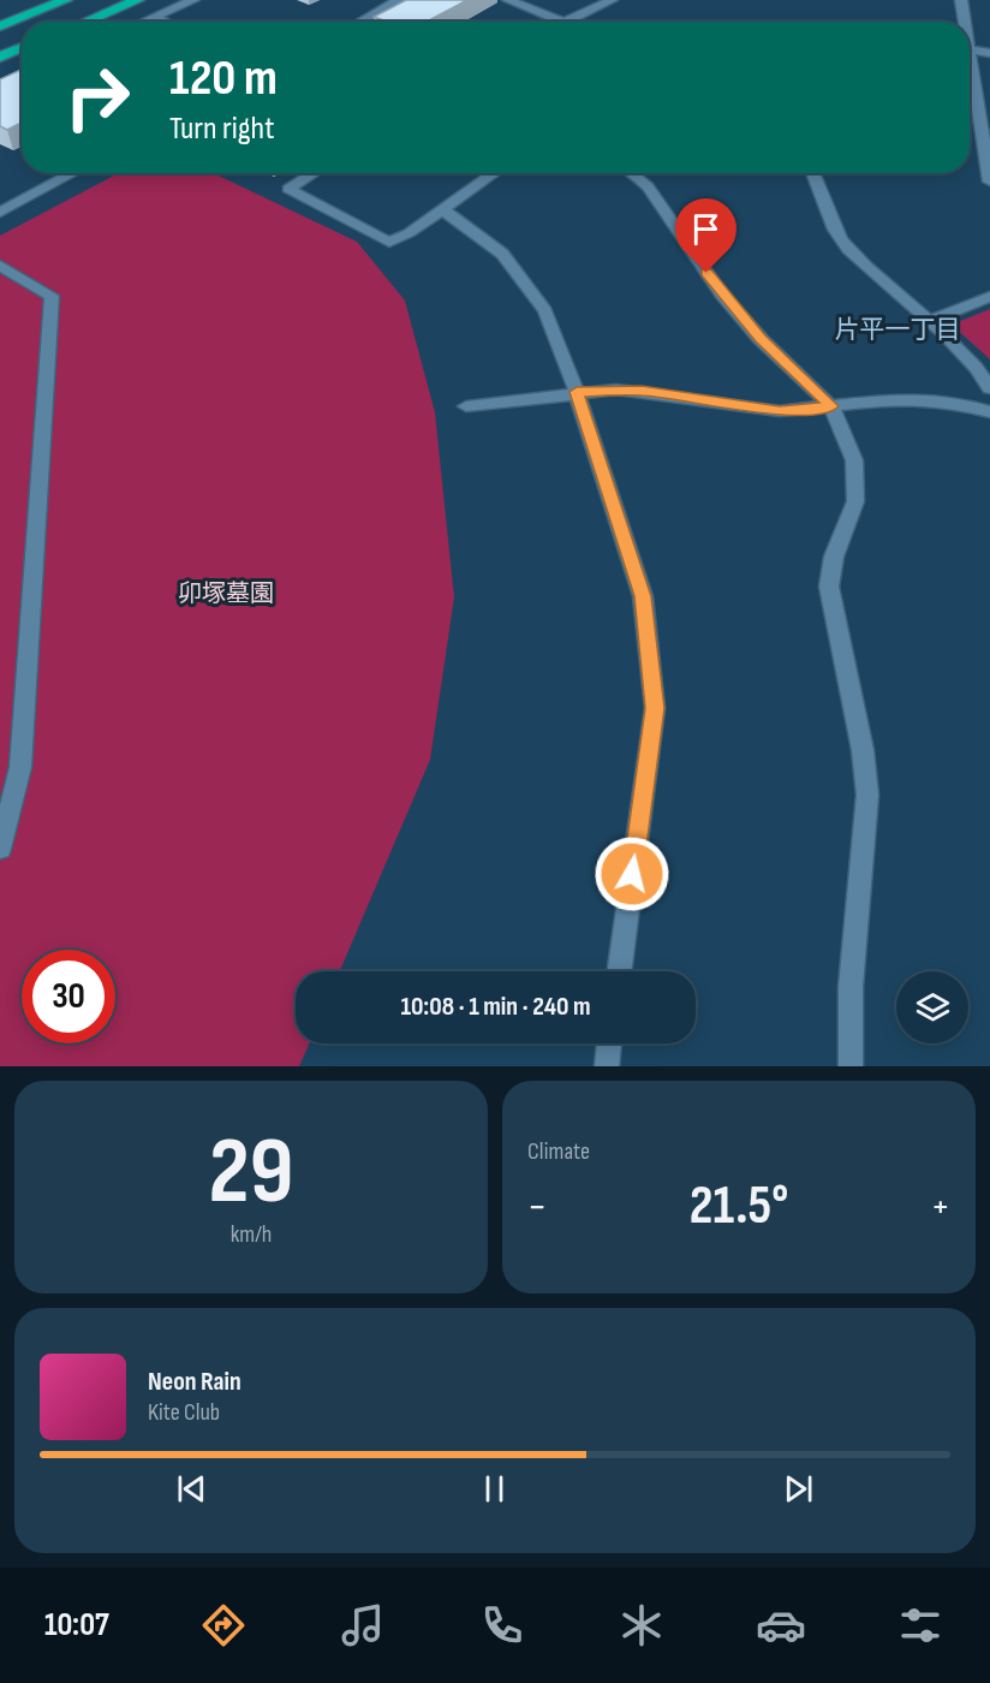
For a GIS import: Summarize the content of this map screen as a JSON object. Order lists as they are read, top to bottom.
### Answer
{
  "districts": ["片平一丁目"],
  "parks": ["卯塚墓園"],
  "page": {
    "turn": ["120 m", "Turn right"],
    "limit": "30",
    "trip": "10:08 · 1 min · 240 m",
    "tile": [
      ["29", "km/h"],
      "Climate"
    ],
    "heat": ["−", "21.5°", "+"],
    "song": ["Neon Rain", "Kite Club"],
    "tabs": "10:07"
  }
}
